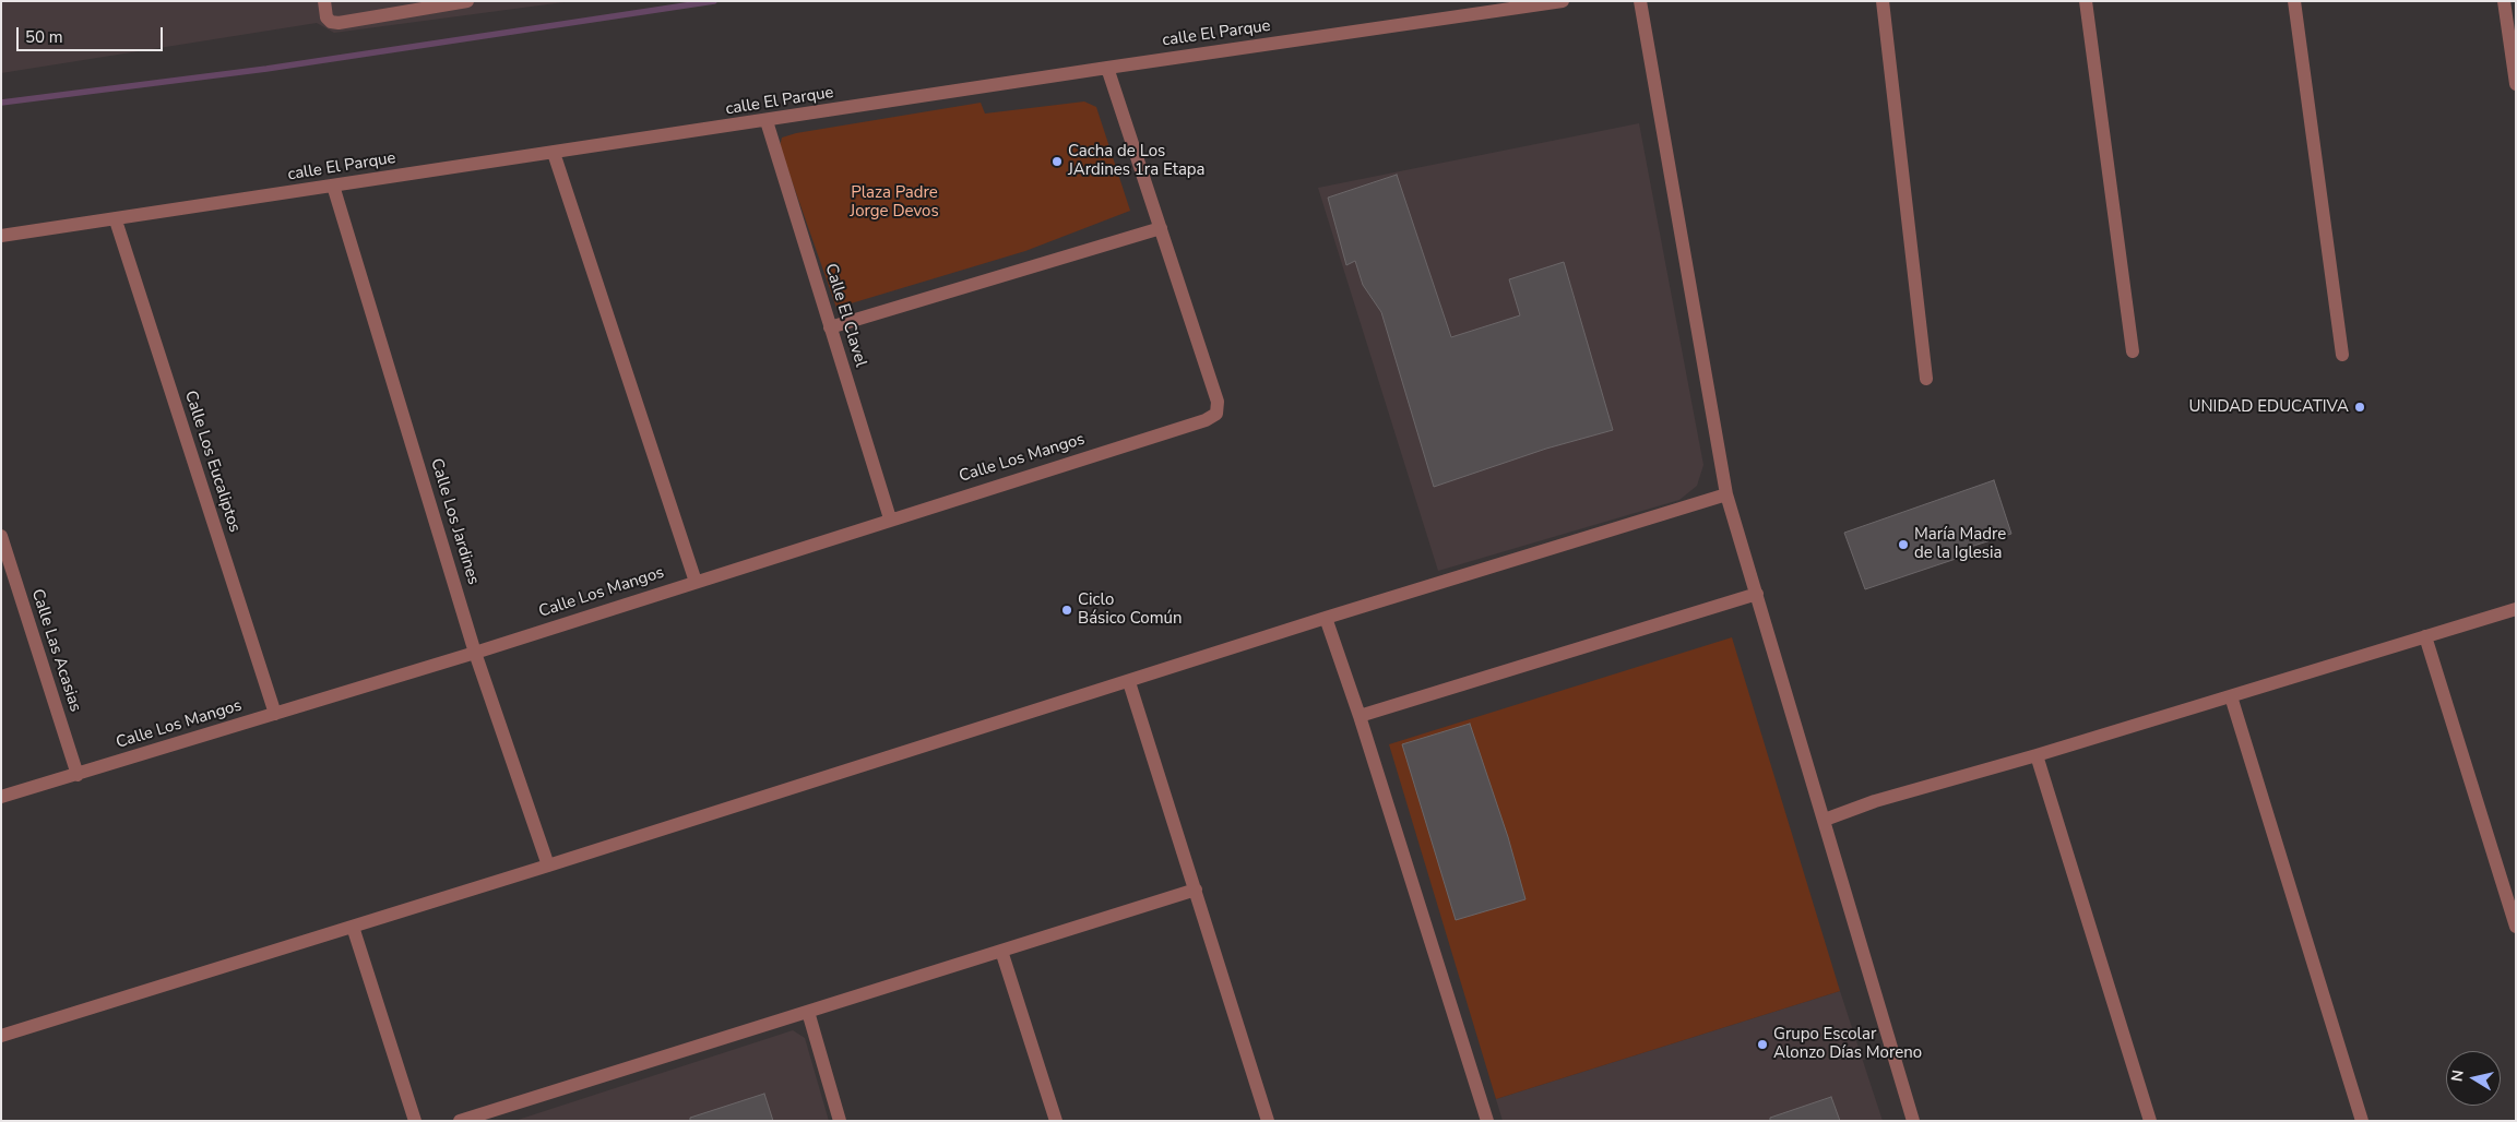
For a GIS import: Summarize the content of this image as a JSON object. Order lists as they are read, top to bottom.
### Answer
{
  "streets": {
    "street": [
      "calle El Parque",
      "Calle El Clavel",
      "Calle Los Mangos",
      "Calle Los Eucaliptos",
      "Calle Los Jardines",
      "Calle Las Acasias"
    ]
  },
  "crossings": [
    ["calle El Parque", "Calle El Clavel"],
    ["calle El Parque", "Calle Los Mangos"],
    ["calle El Parque", "Calle Los Eucaliptos"],
    ["calle El Parque", "Calle Los Jardines"],
    ["Calle El Clavel", "Calle Los Mangos"],
    ["Calle Los Mangos", "Calle Los Eucaliptos"],
    ["Calle Los Mangos", "Calle Los Jardines"],
    ["Calle Los Mangos", "Calle Las Acasias"]
  ],
  "parks": ["Plaza Padre Jorge Devos"],
  "places": [
    "Cacha de Los JArdines 1ra Etapa",
    "UNIDAD EDUCATIVA",
    "María Madre de la Iglesia",
    "Ciclo Básico Común",
    "Grupo Escolar Alonzo Días Moreno"
  ],
  "scale_bar": "50 m",
  "north": "left"
}
